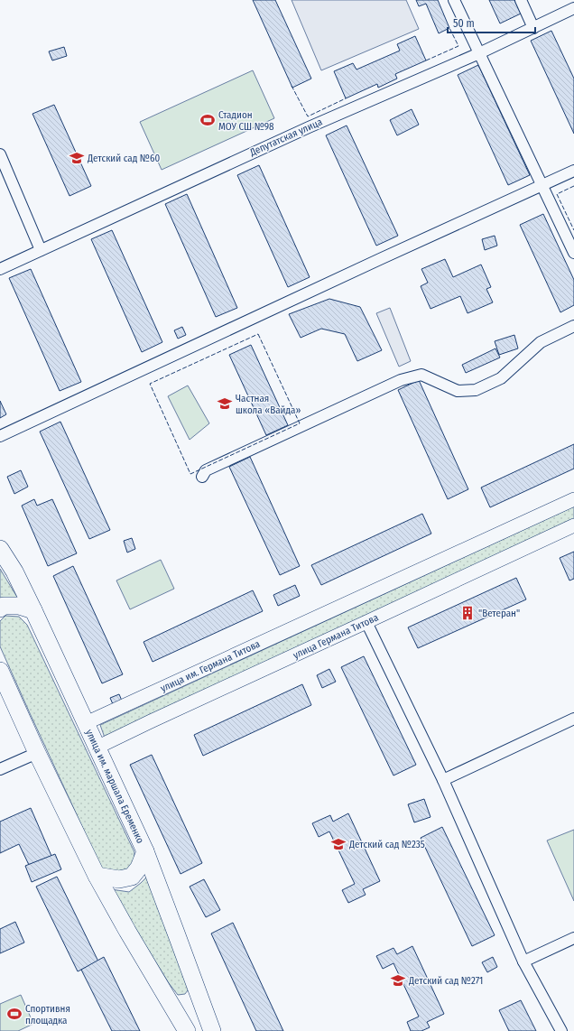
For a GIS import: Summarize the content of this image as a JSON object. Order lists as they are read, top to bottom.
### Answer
{
  "streets": {
    "highway": ["улица им. маршала Еременко"],
    "street": ["Депутатская улица", "улица Германа Титова", "улица им. Германа Титова"]
  },
  "crossings": [
    ["улица Германа Титова", "улица им. маршала Еременко"],
    ["улица им. Германа Титова", "улица им. маршала Еременко"]
  ],
  "places": {
    "sports": ["Стадион МОУ СШ №98", "Спортивня площадка"],
    "school or university": [
      "Детский сад №60",
      "Частная школа «Вайда»",
      "Детский сад №235",
      "Детский сад №271"
    ],
    "building": ["\"Ветеран\""]
  },
  "scale_bar": "50 m"
}
